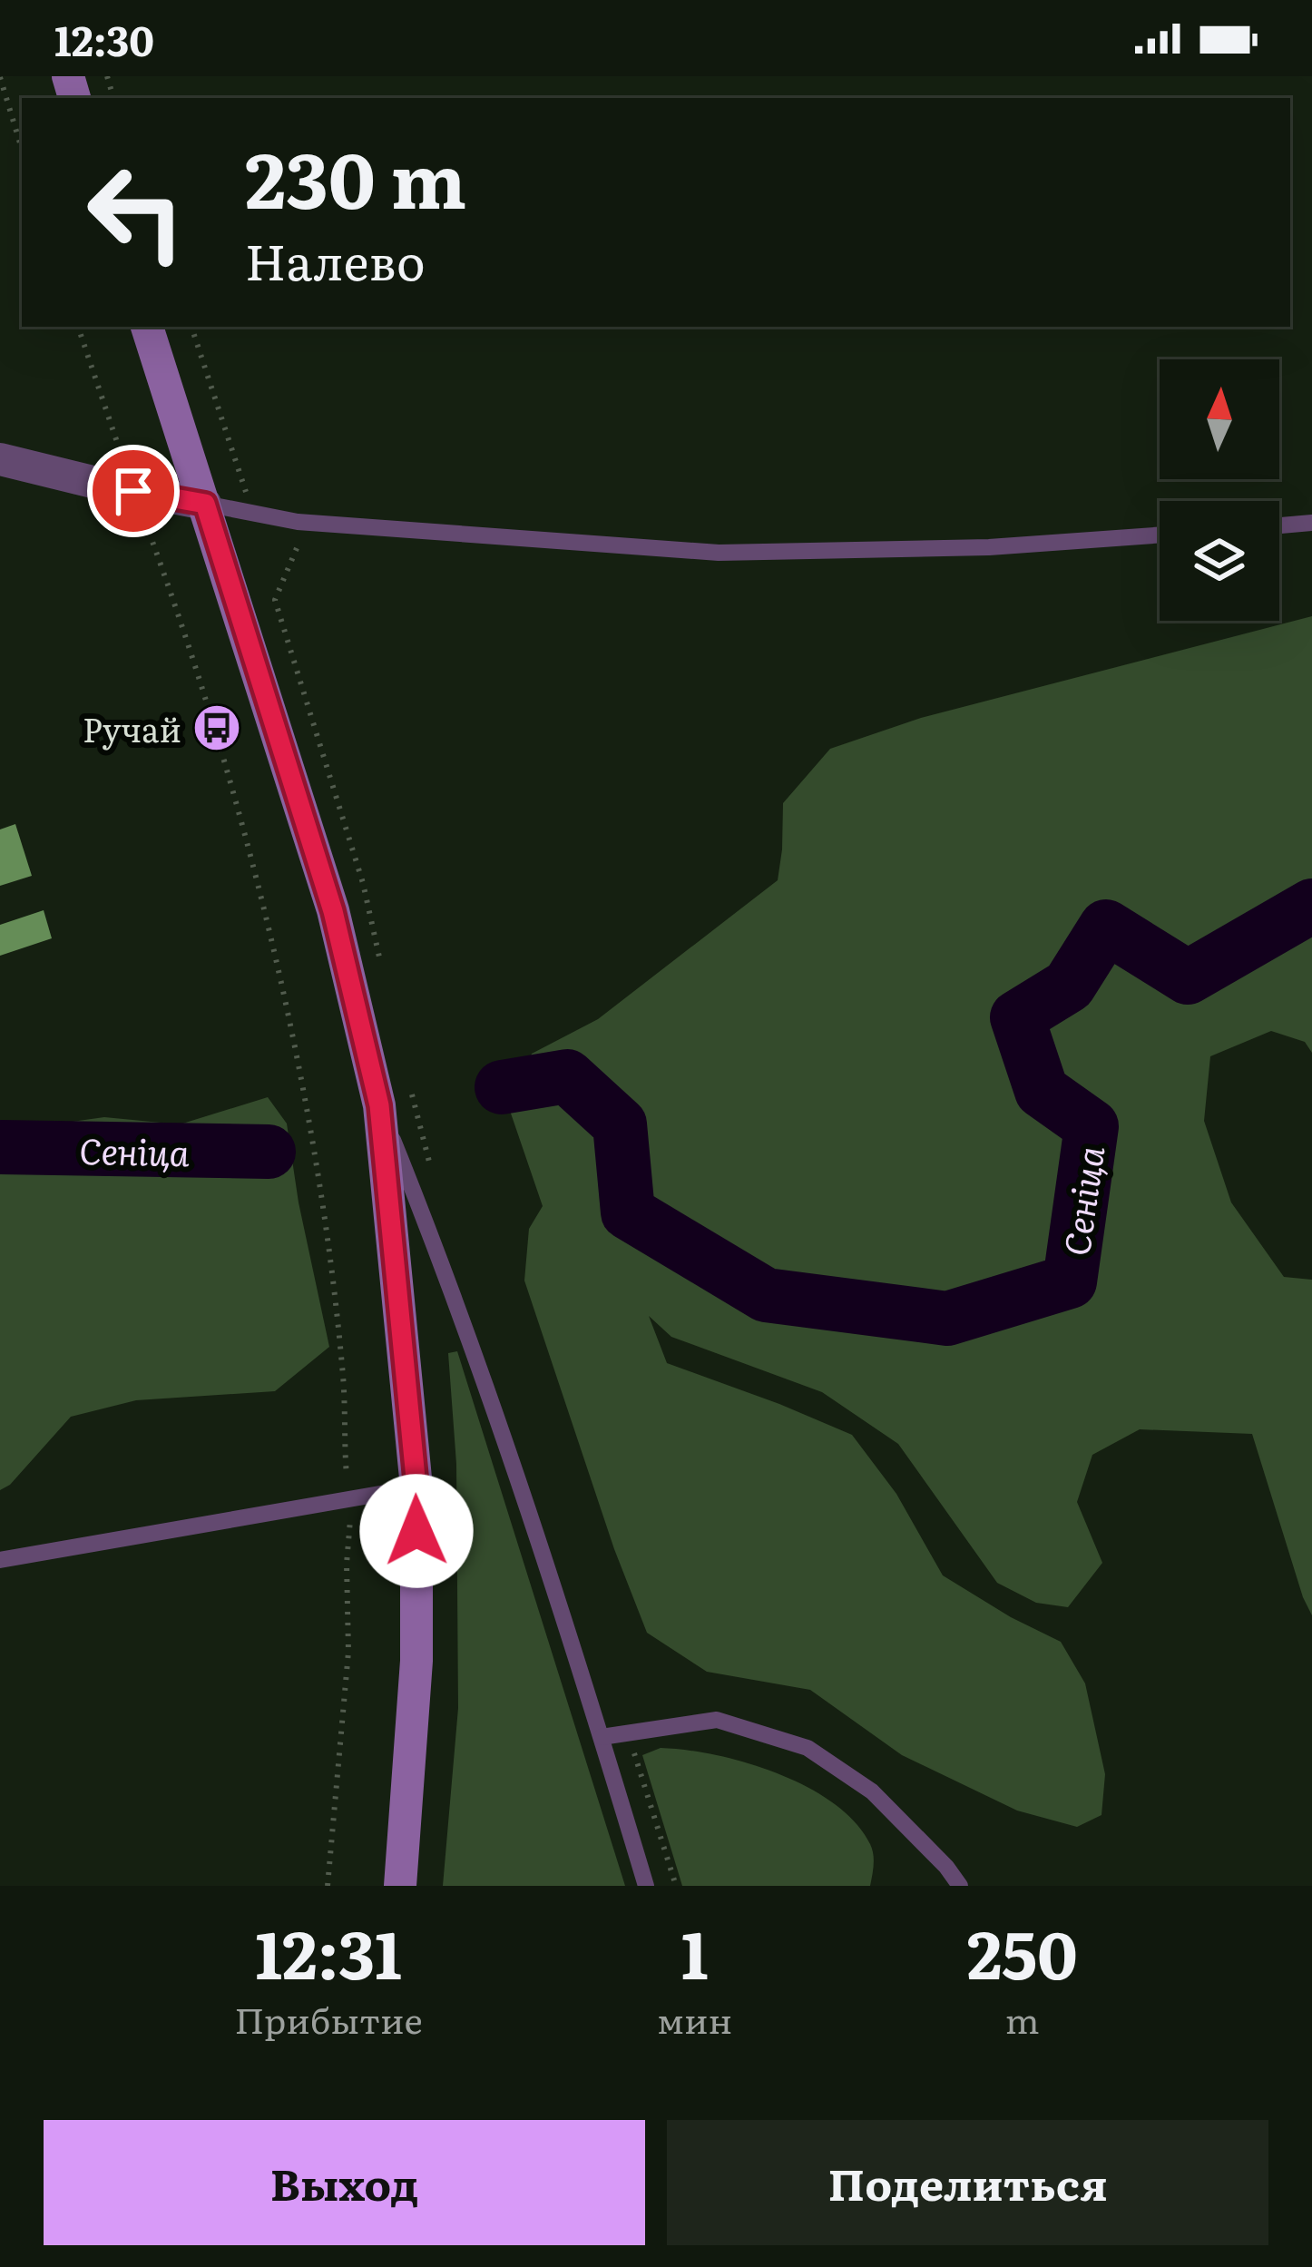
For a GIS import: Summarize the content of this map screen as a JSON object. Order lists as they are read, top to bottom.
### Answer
{
  "water": ["Сеніца"],
  "places": {
    "bus stop": ["Ручай"]
  },
  "north": "top",
  "page": {
    "status": "12:30",
    "turn": ["230 m", "Налево"],
    "eta": [
      "12:31",
      "Прибытие",
      "1",
      "мин",
      "250",
      "m"
    ],
    "buttons": ["Выход", "Поделиться"]
  }
}
